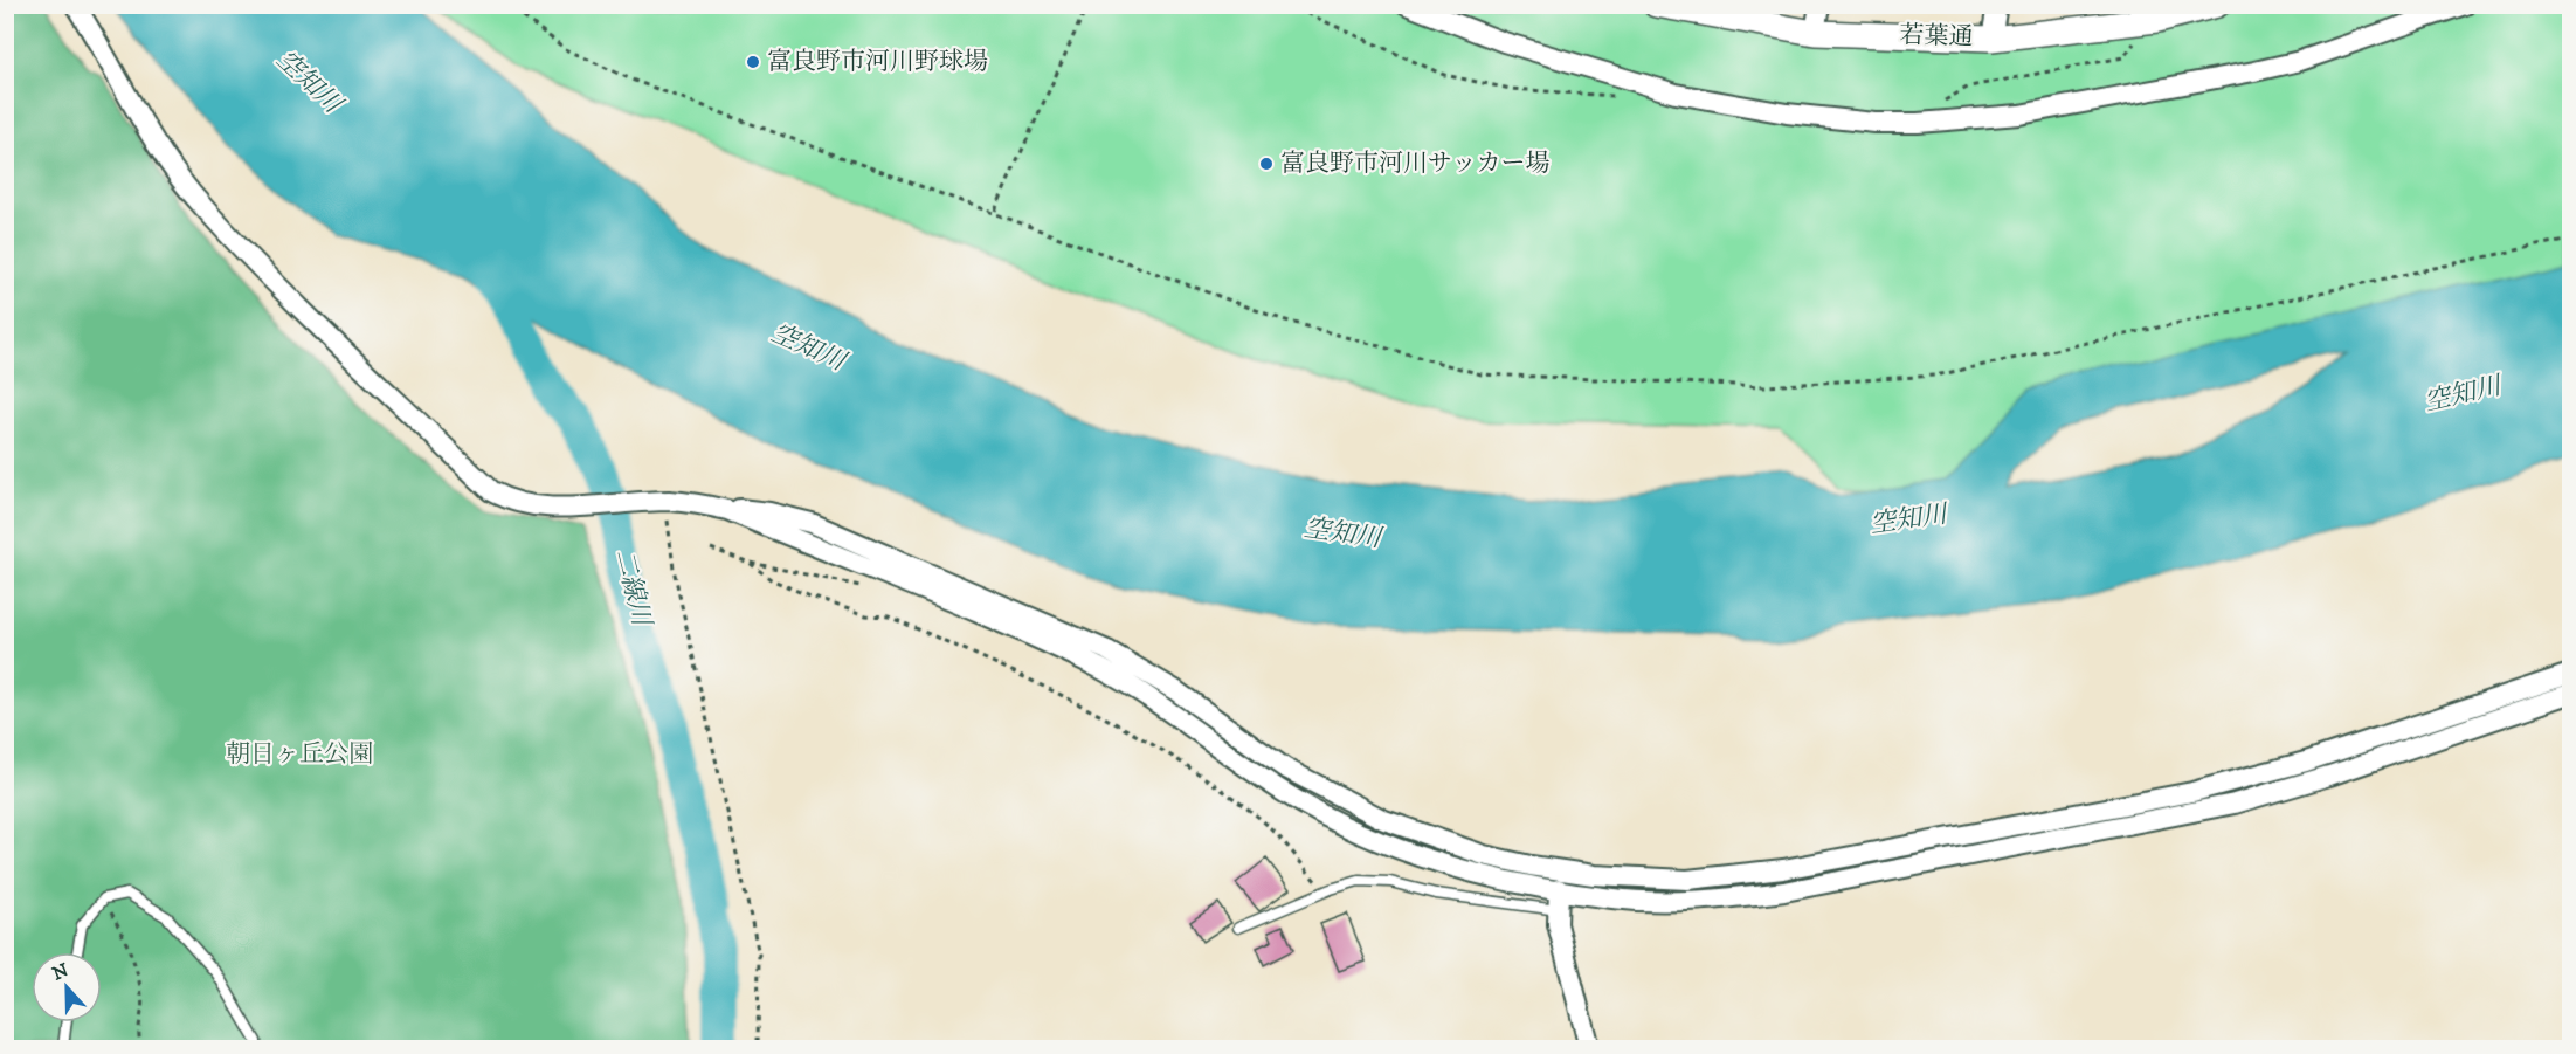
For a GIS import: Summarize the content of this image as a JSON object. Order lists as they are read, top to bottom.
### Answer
{
  "streets": {
    "street": ["若葉通"]
  },
  "water": ["空知川", "二線川"],
  "parks": ["朝日ヶ丘公園"],
  "places": ["富良野市河川野球場", "富良野市河川サッカー場"],
  "north": "top"
}
